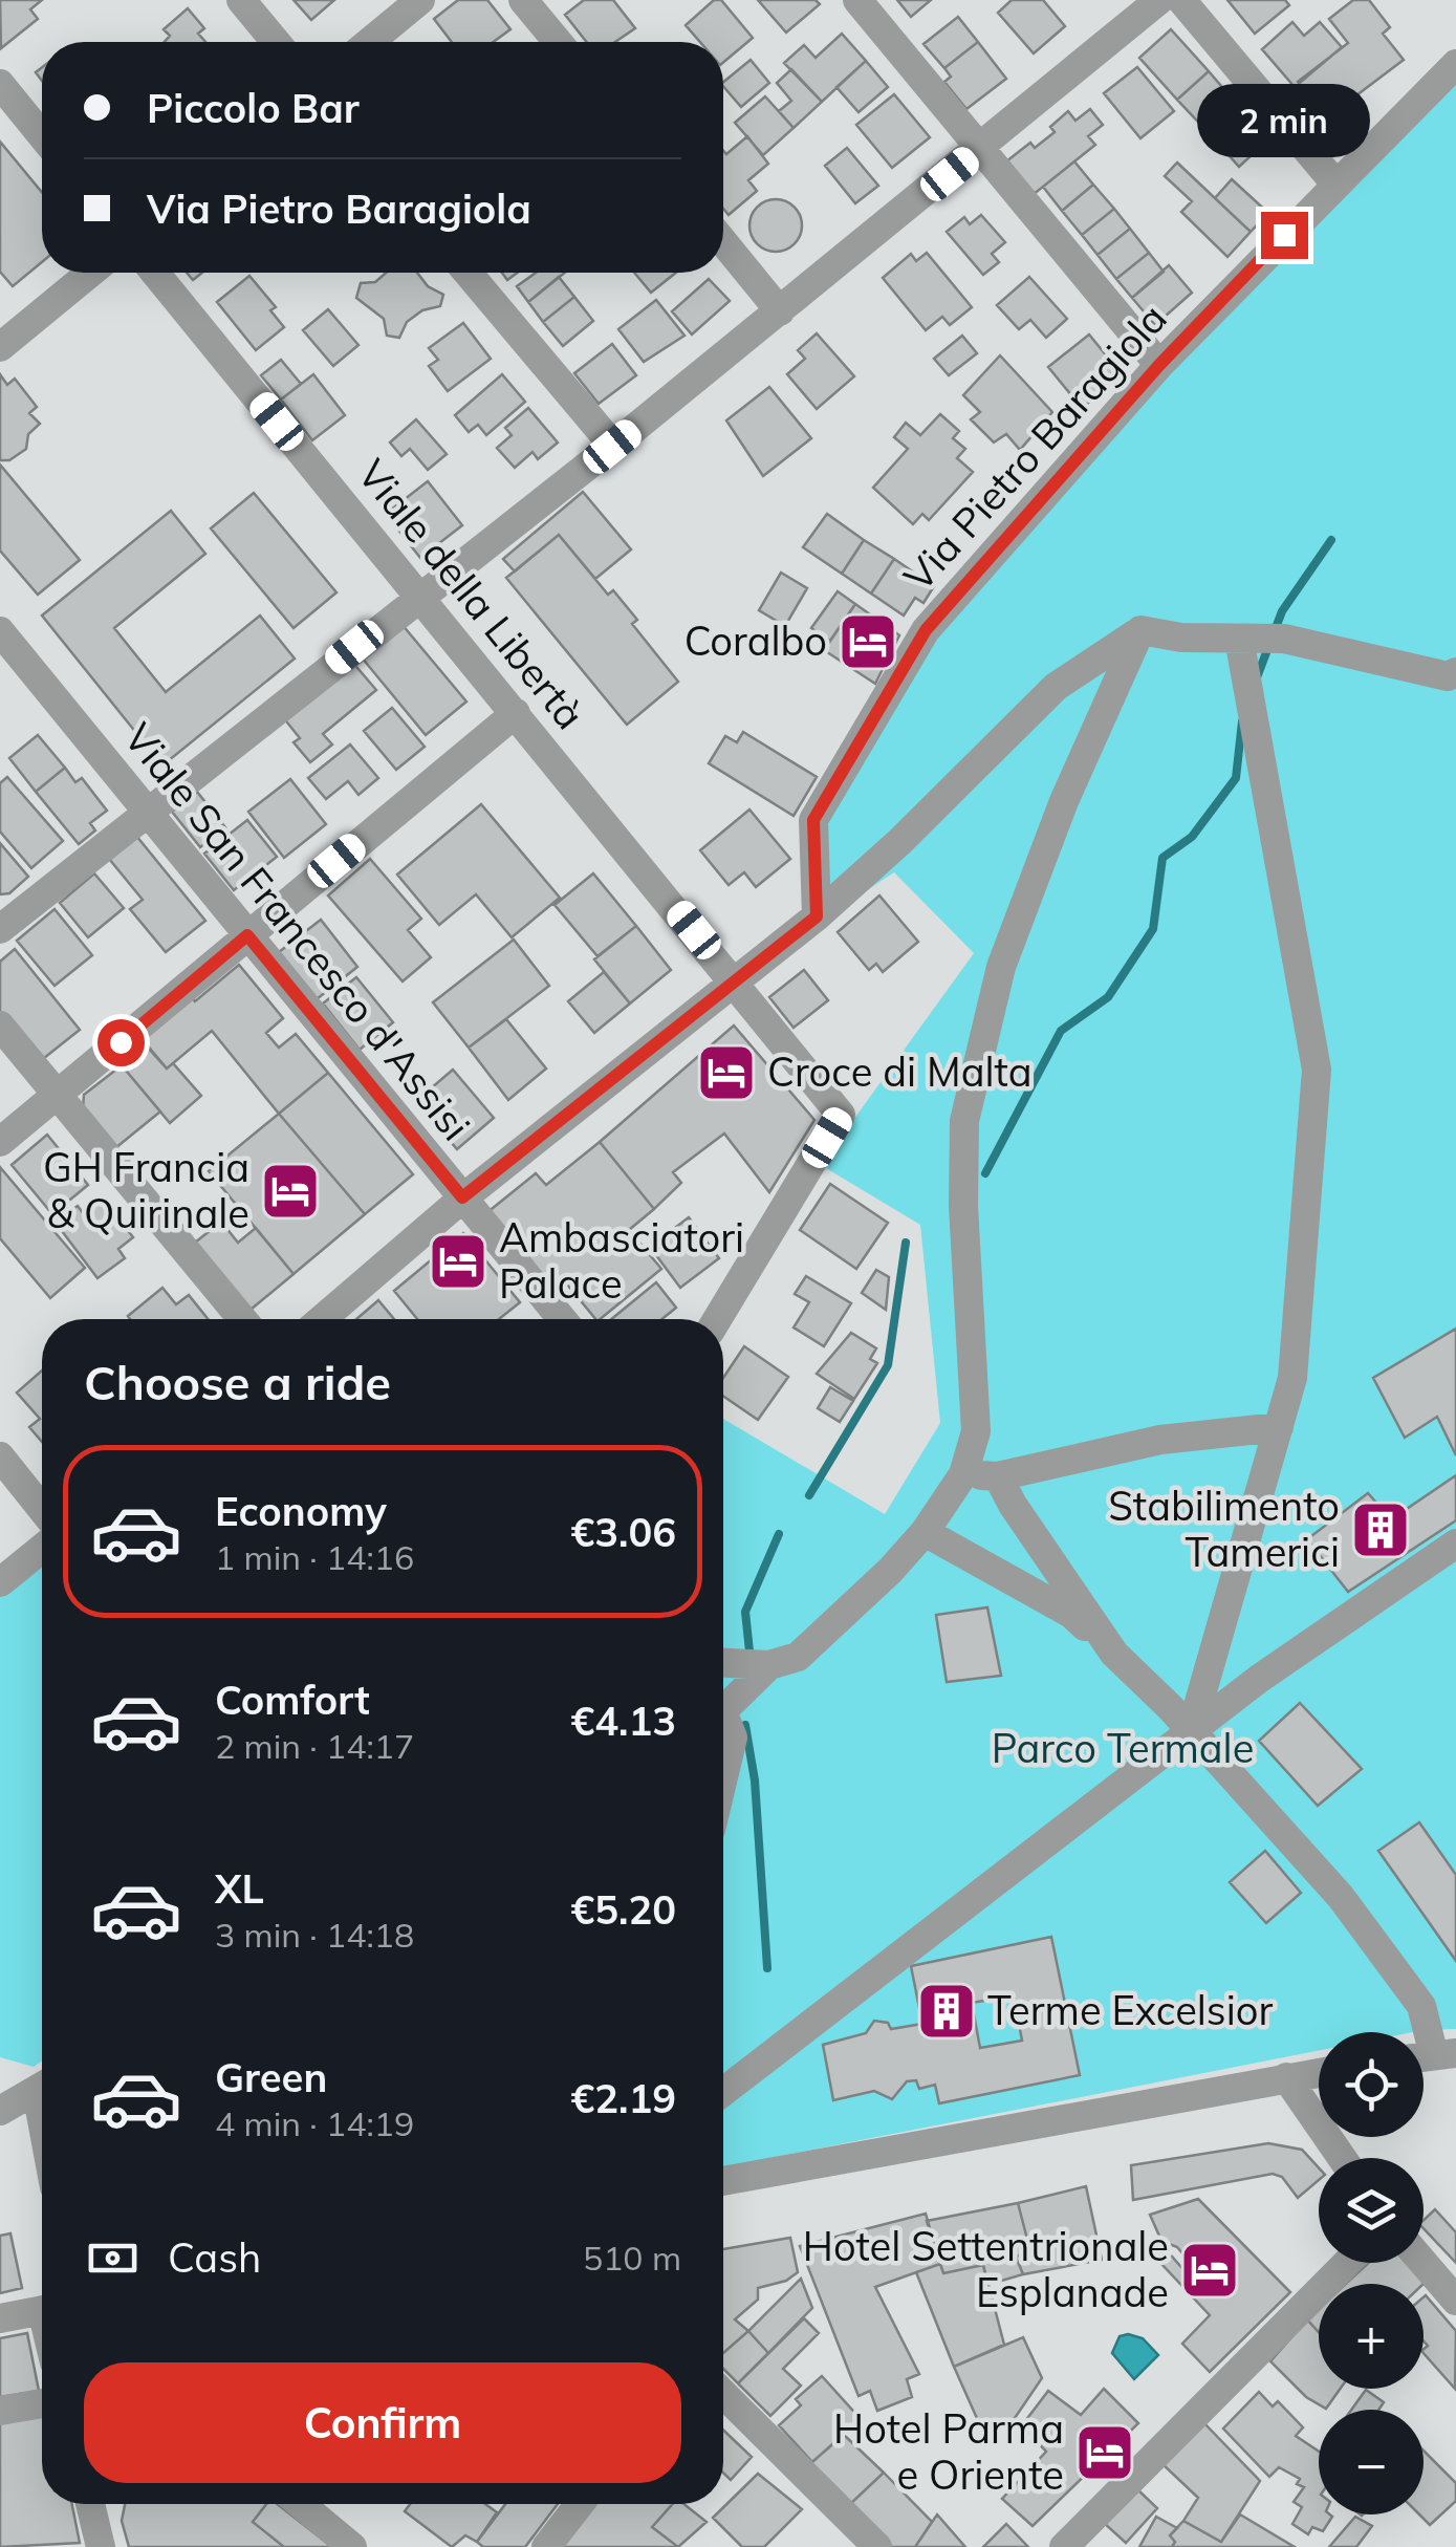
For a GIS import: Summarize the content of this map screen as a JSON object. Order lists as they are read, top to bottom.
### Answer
{
  "streets": {
    "street": ["Via Pietro Baragiola", "Viale della Libertà", "Viale San Francesco d'Assisi"]
  },
  "parks": ["Parco Termale"],
  "places": {
    "hotel": [
      "Coralbo",
      "Croce di Malta",
      "GH Francia & Quirinale",
      "Ambasciatori Palace",
      "Hotel Settentrionale Esplanade",
      "Hotel Parma e Oriente"
    ],
    "building": ["Stabilimento Tamerici", "Terme Excelsior"]
  },
  "page": {
    "banner": ["Piccolo Bar", "Via Pietro Baragiola"],
    "bubble": "2 min",
    "heading": "Choose a ride",
    "list": [
      {
        "name": "Economy",
        "note": "1 min · 14:16",
        "value": "€3.06"
      },
      {
        "name": "Comfort",
        "note": "2 min · 14:17",
        "value": "€4.13"
      },
      {
        "name": "XL",
        "note": "3 min · 14:18",
        "value": "€5.20"
      },
      {
        "name": "Green",
        "note": "4 min · 14:19",
        "value": "€2.19"
      }
    ],
    "map_buttons": ["+", "−"],
    "pay": ["Cash", "510 m"],
    "buttons": "Confirm"
  }
}
